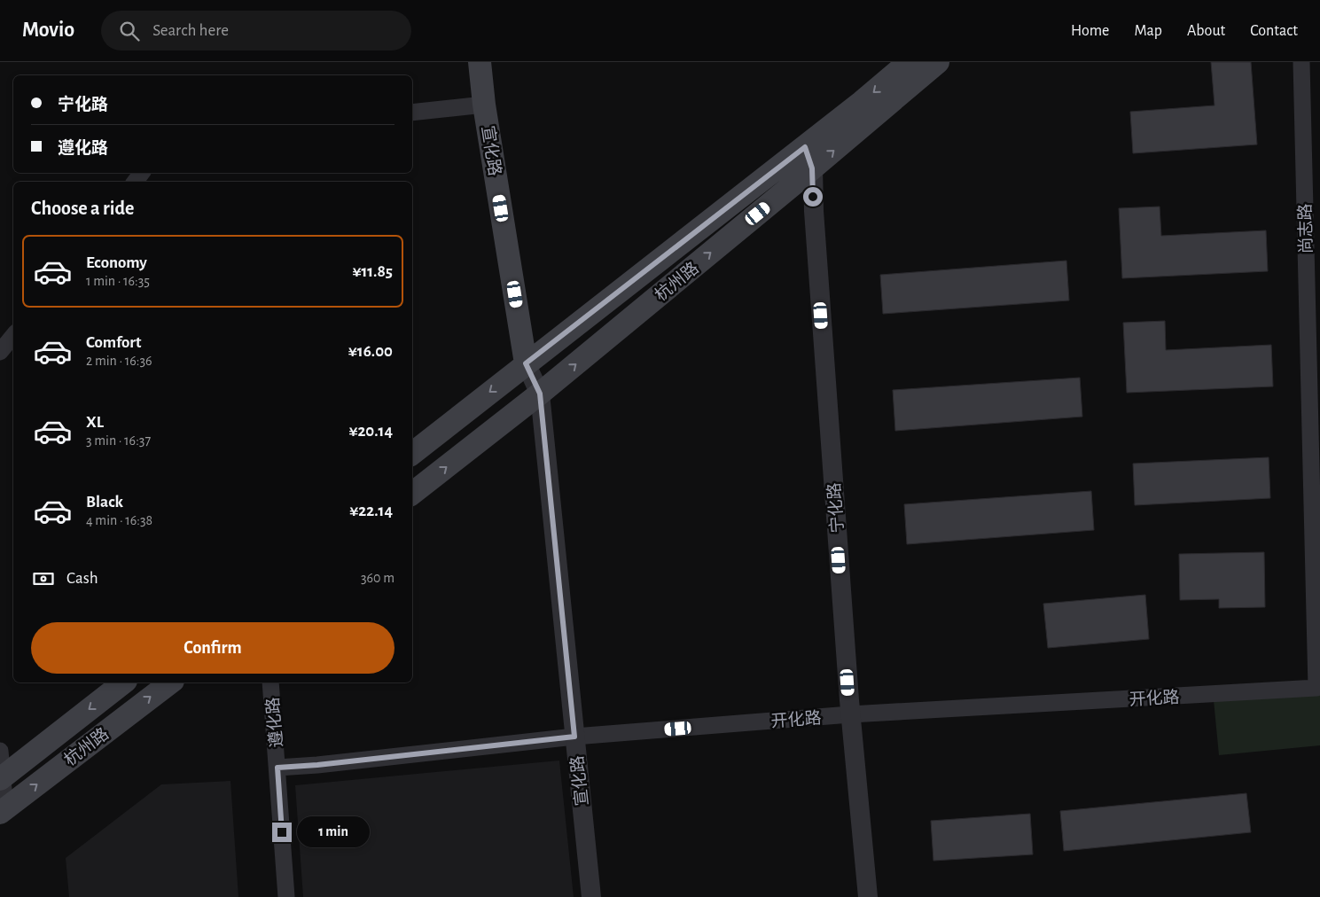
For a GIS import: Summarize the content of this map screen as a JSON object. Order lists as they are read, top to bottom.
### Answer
{
  "streets": {
    "main road": ["宣化路", "杭州路"],
    "street": [
      "尚志路",
      "宁化路",
      "开化路",
      "遵化路"
    ]
  },
  "crossings": [
    ["宣化路", "杭州路"],
    ["宣化路", "开化路"],
    ["尚志路", "开化路"],
    ["杭州路", "宁化路"],
    ["宁化路", "开化路"],
    ["开化路", "遵化路"]
  ],
  "page": {
    "header": "Movio",
    "search": "Search here",
    "nav": [
      "Home",
      "Map",
      "About",
      "Contact"
    ],
    "banner": ["宁化路", "遵化路"],
    "heading": "Choose a ride",
    "list": [
      {
        "name": "Economy",
        "note": "1 min · 16:35",
        "value": "¥11.85"
      },
      {
        "name": "Comfort",
        "note": "2 min · 16:36",
        "value": "¥16.00"
      },
      {
        "name": "XL",
        "note": "3 min · 16:37",
        "value": "¥20.14"
      },
      {
        "name": "Black",
        "note": "4 min · 16:38",
        "value": "¥22.14"
      }
    ],
    "pay": ["Cash", "360 m"],
    "buttons": "Confirm",
    "bubble": "1 min"
  }
}
